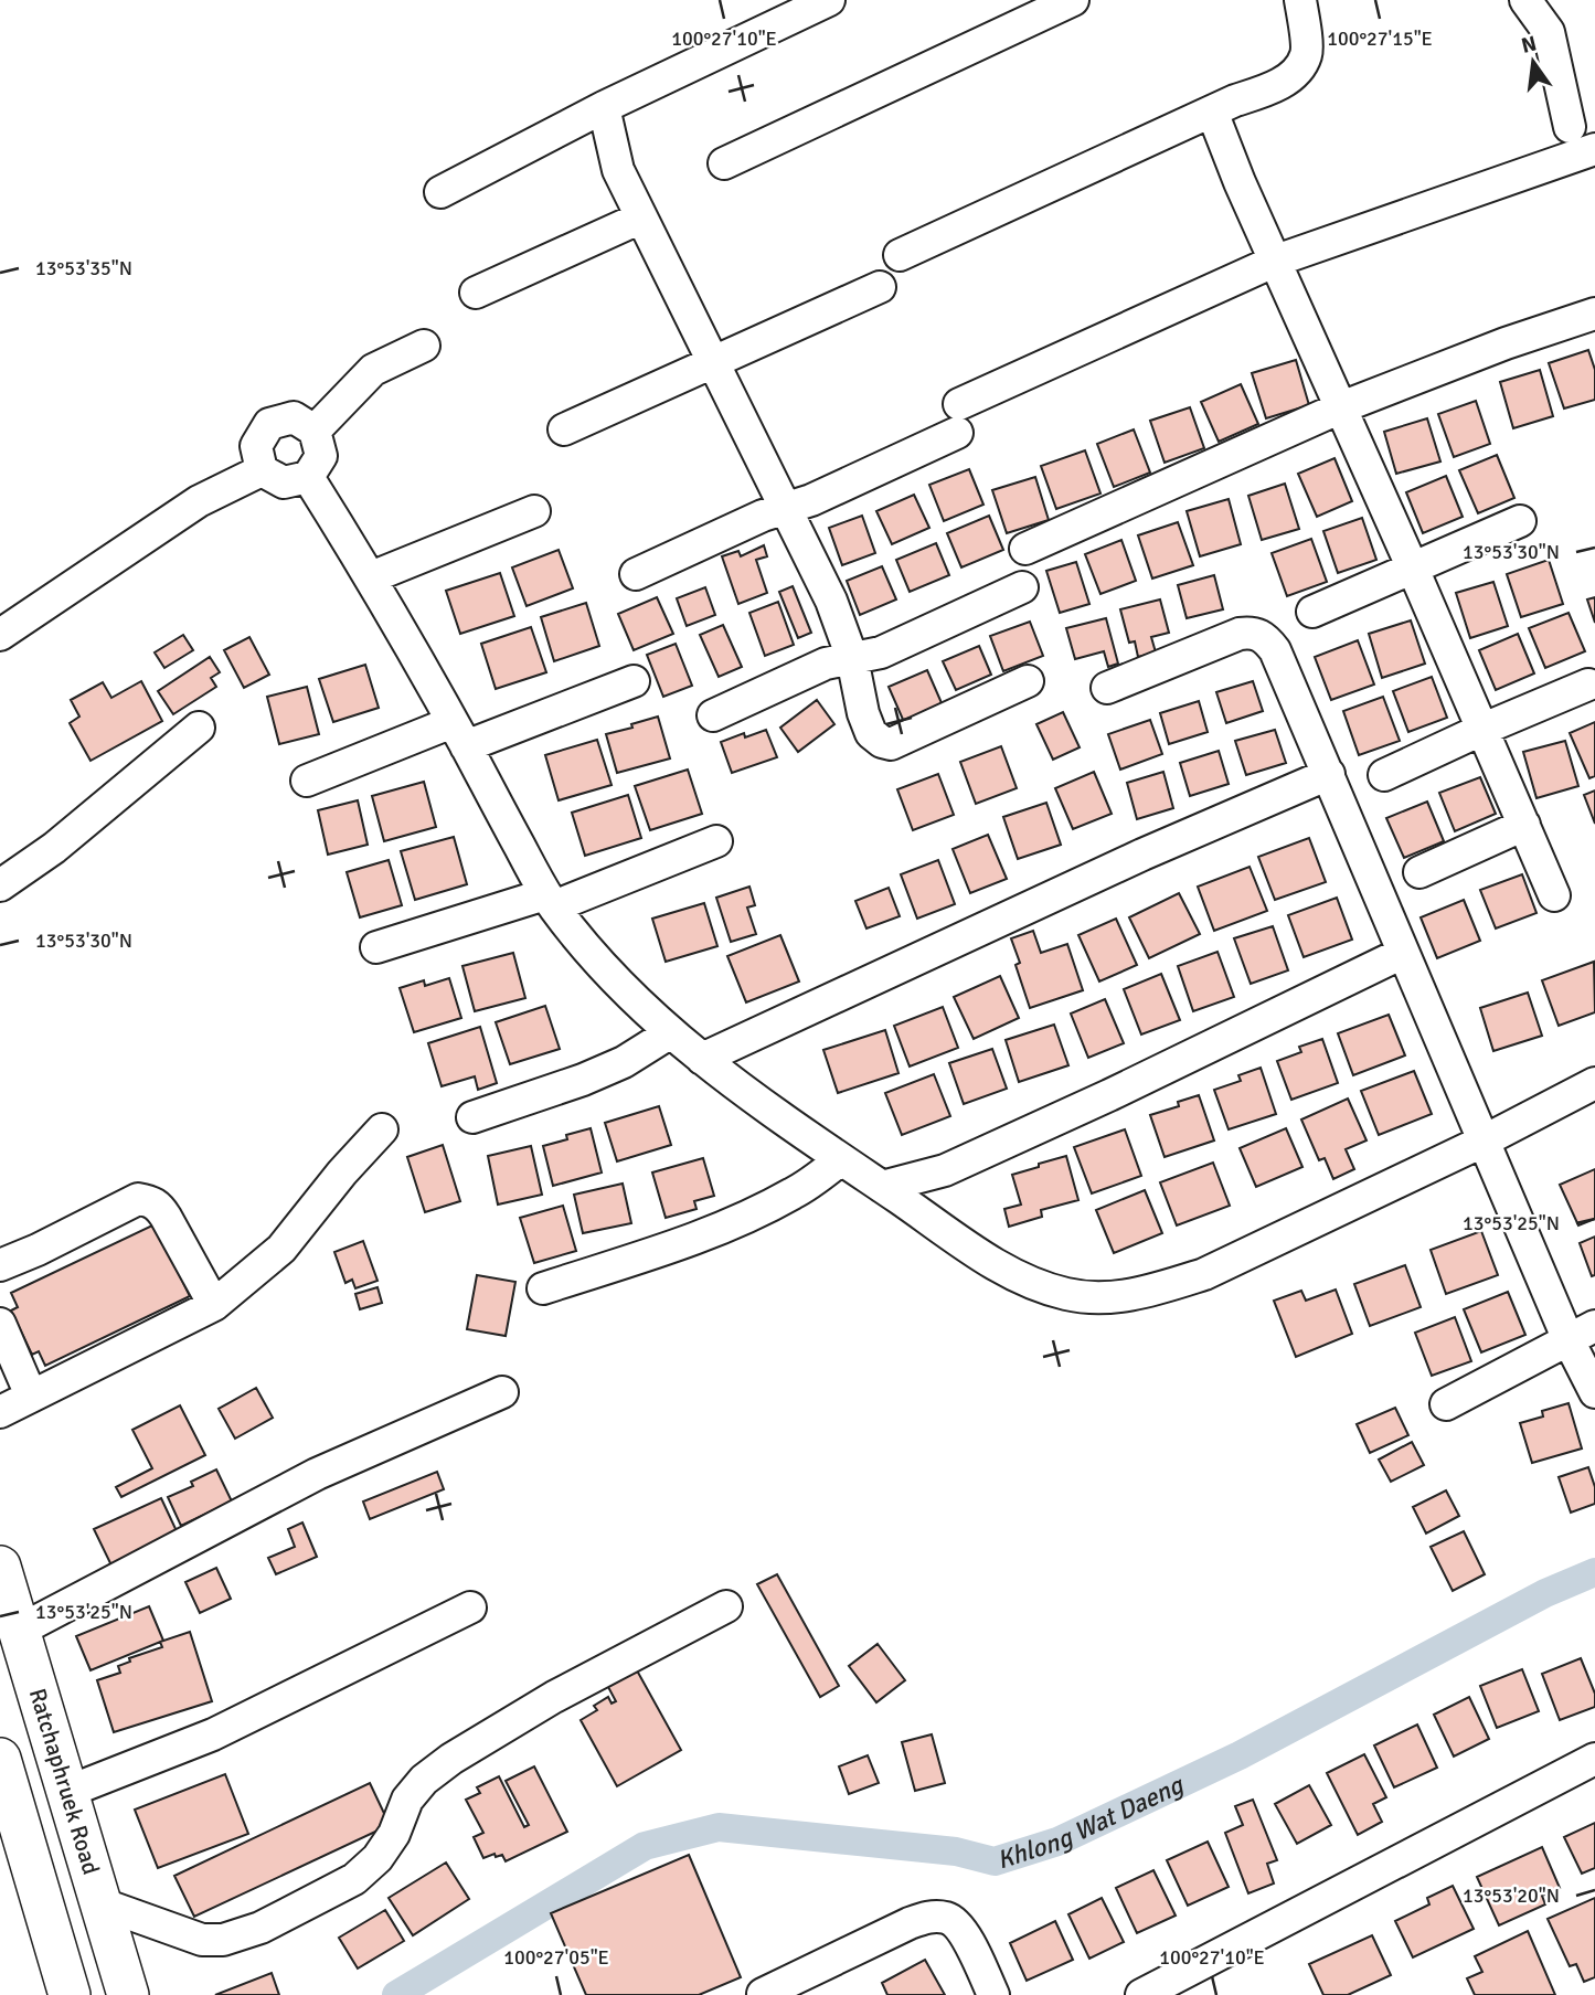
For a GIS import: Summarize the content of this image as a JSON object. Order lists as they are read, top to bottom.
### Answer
{
  "streets": {
    "main road": ["Ratchaphruek Road"]
  },
  "water": ["Khlong Wat Daeng"],
  "north": "top",
  "coordinates": [
    "100°27'10\"E",
    "100°27'15\"E",
    "13°53'35\"N",
    "13°53'30\"N",
    "13°53'25\"N",
    "13°53'20\"N",
    "100°27'05\"E"
  ]
}
